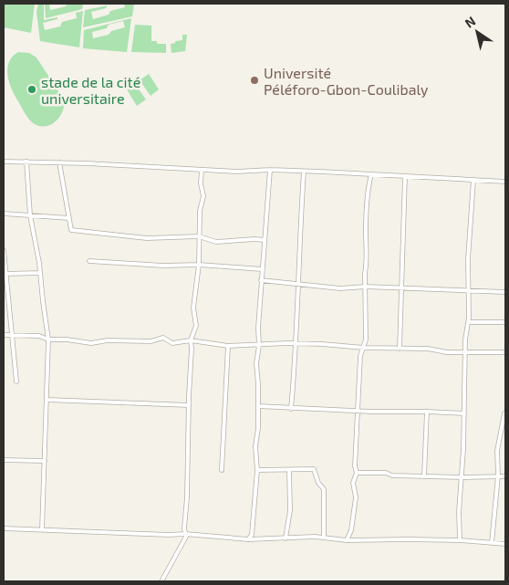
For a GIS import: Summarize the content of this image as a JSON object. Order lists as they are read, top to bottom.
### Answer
{
  "places": ["Université Péléforo-Gbon-Coulibaly", "stade de la cité universitaire"],
  "north": "top left"
}
